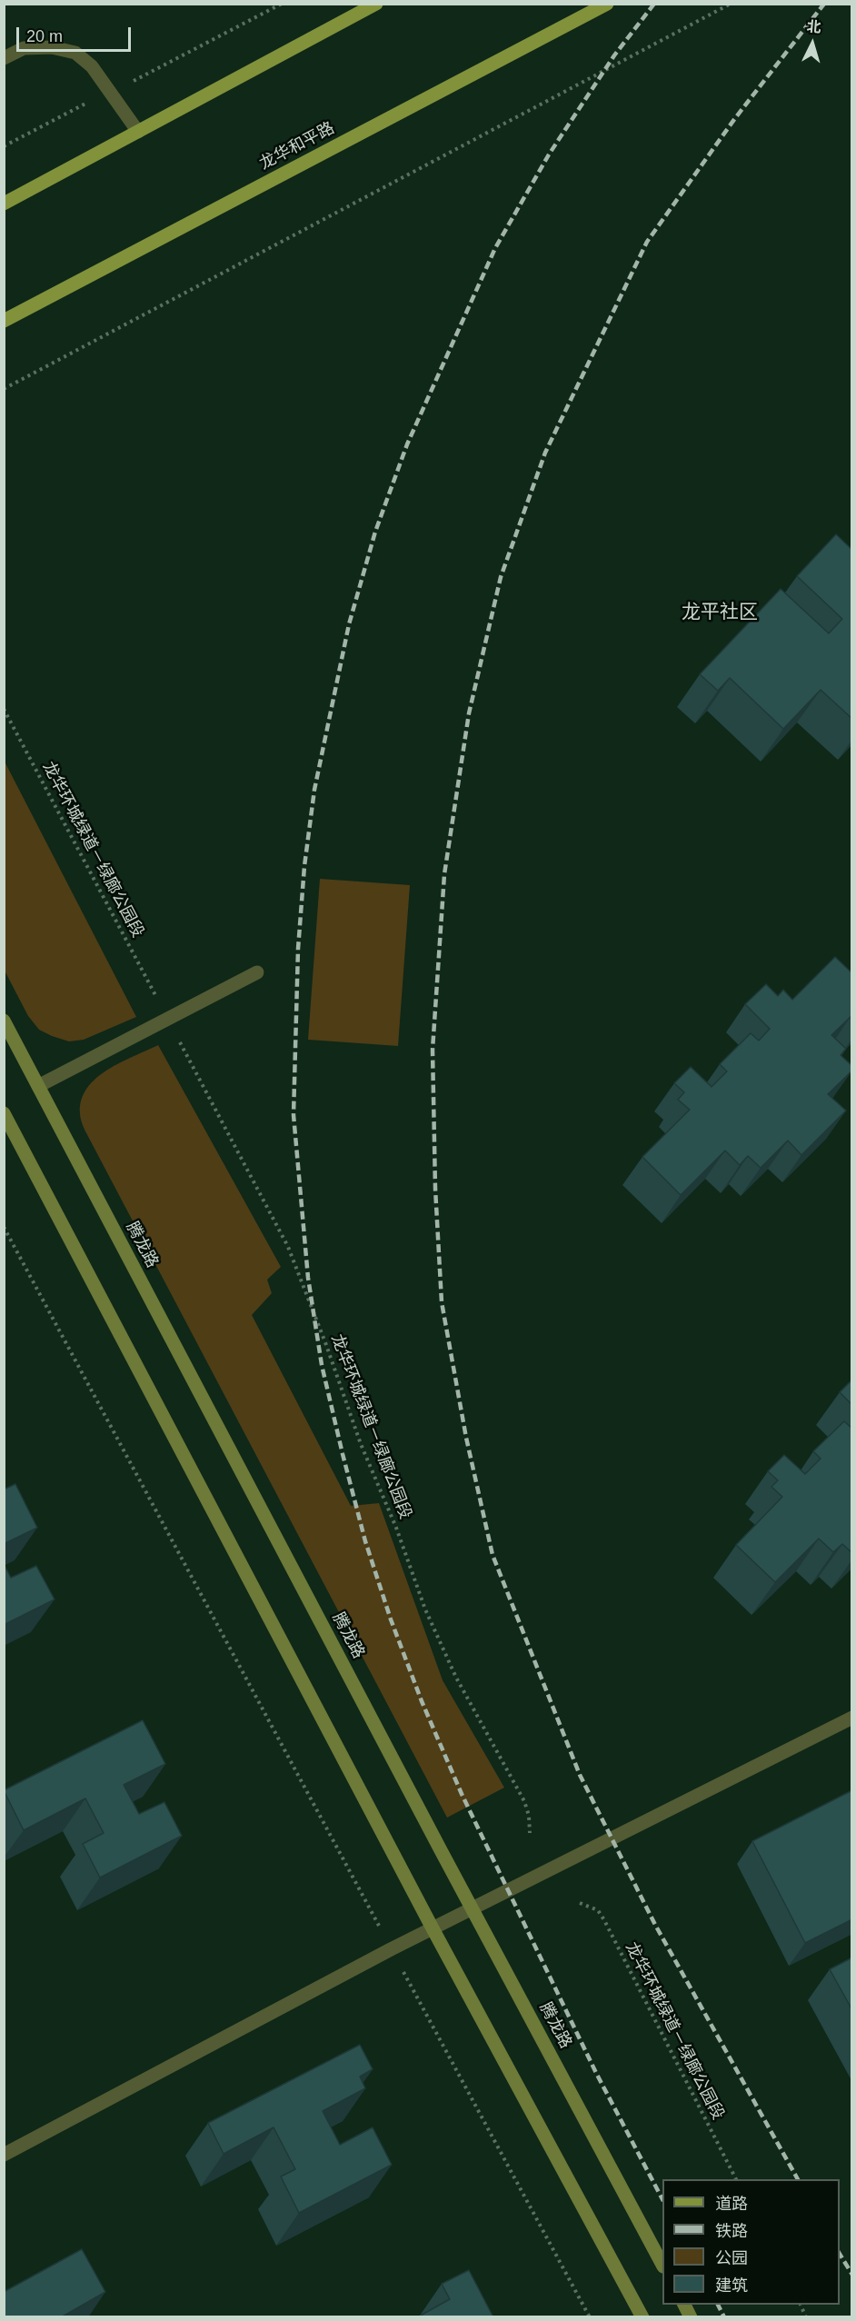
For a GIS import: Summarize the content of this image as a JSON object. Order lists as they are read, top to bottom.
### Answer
{
  "streets": {
    "main road": ["龙华和平路", "腾龙路"],
    "path": ["龙华环城绿道－绿廊公园段"]
  },
  "districts": ["龙平社区"],
  "legend": [
    "道路",
    "铁路",
    "公园",
    "建筑"
  ],
  "scale_bar": "20 m",
  "north": "top"
}
